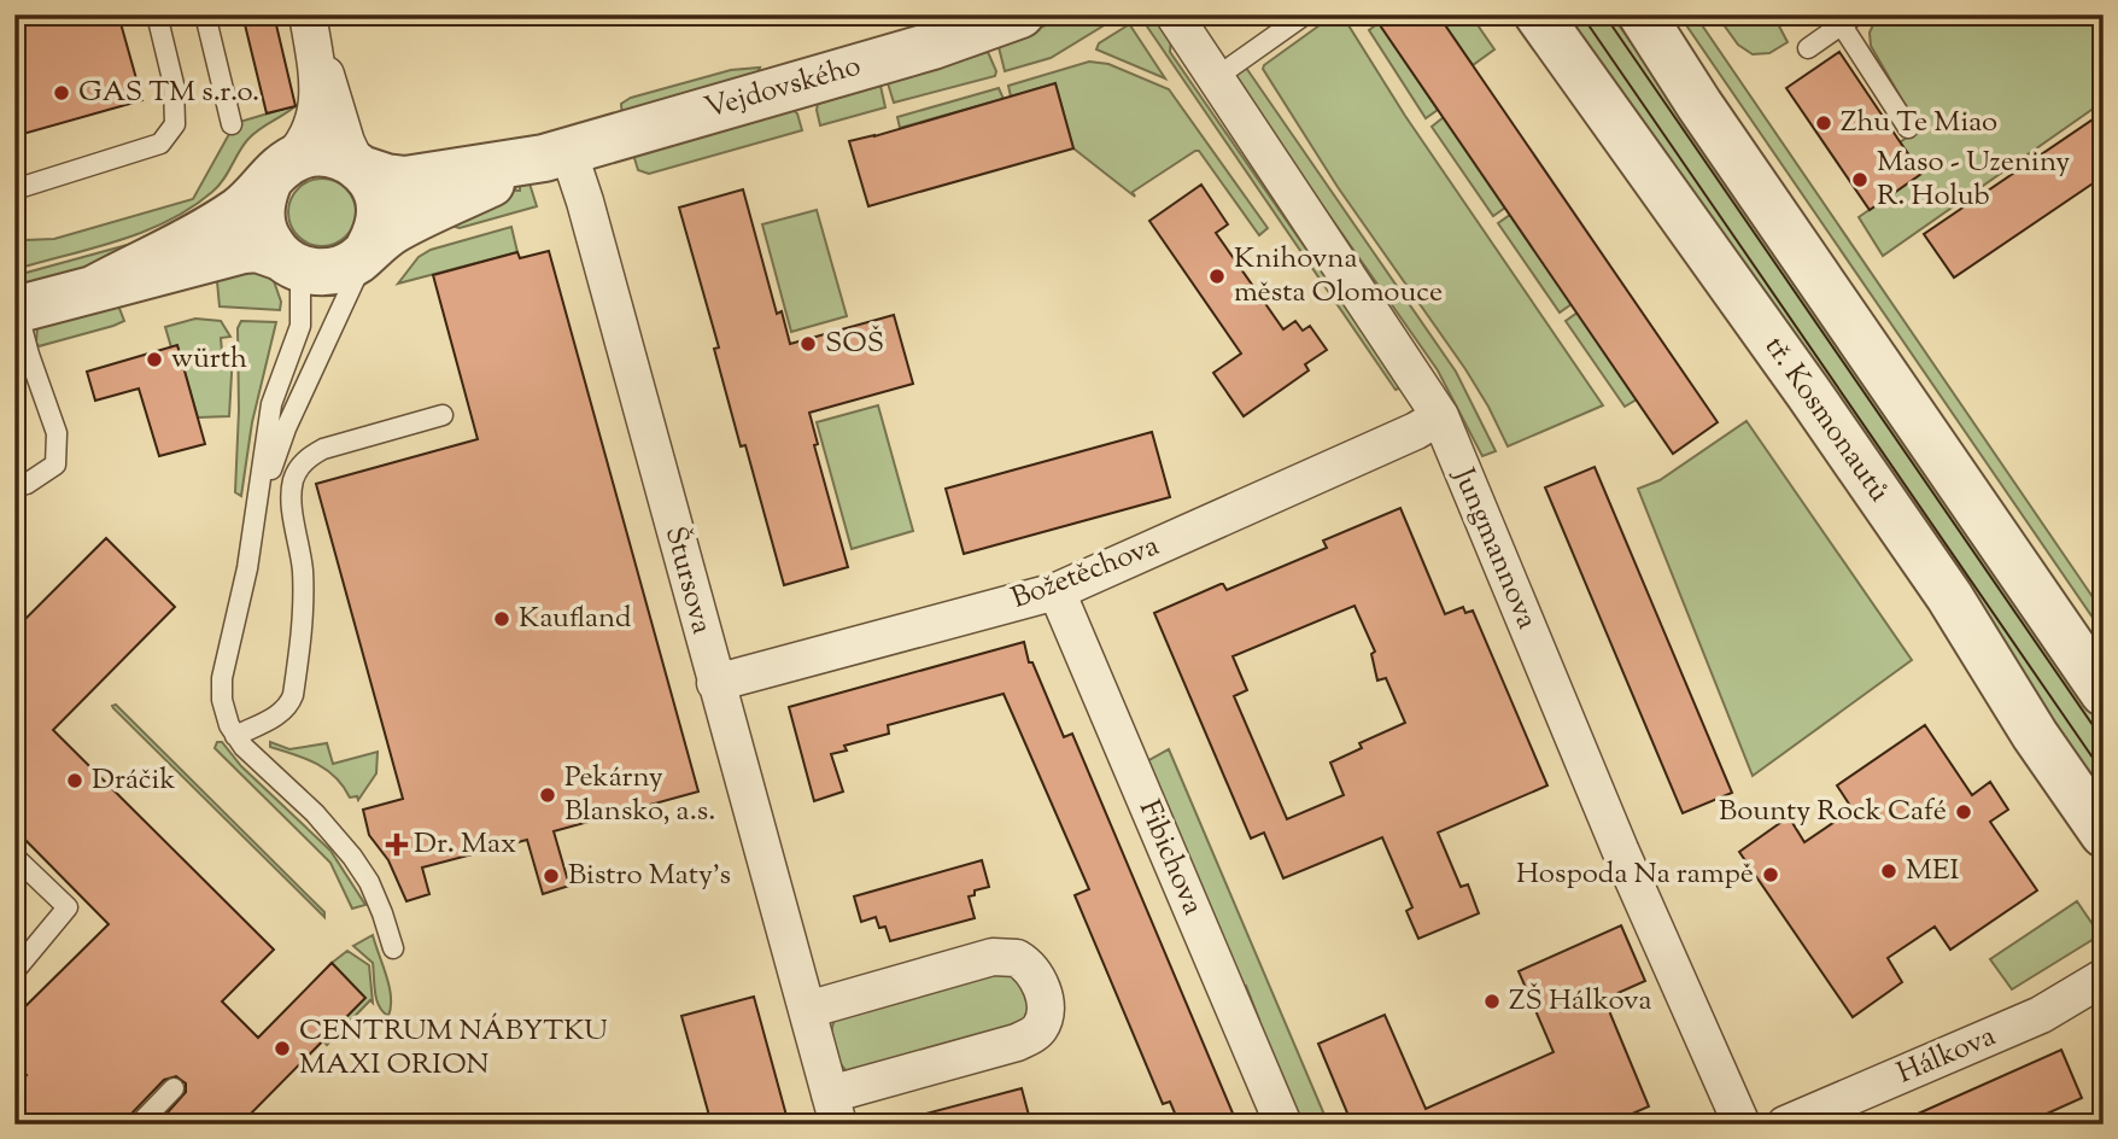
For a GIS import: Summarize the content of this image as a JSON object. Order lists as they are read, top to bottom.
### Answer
{
  "streets": {
    "street": [
      "Vejdovského",
      "tř. Kosmonautů",
      "Jungmannova",
      "Božetěchova",
      "Štursova",
      "Fibichova",
      "Hálkova"
    ]
  },
  "crossings": [
    ["Vejdovského", "Štursova"],
    ["Jungmannova", "Božetěchova"],
    ["Božetěchova", "Štursova"],
    ["Božetěchova", "Fibichova"]
  ],
  "places": {
    "other": [
      "GAS TM s.r.o.",
      "Zhu Te Miao",
      "Maso - Uzeniny R. Holub",
      "Knihovna města Olomouce",
      "SOŠ",
      "würth",
      "Kaufland",
      "Dráčik",
      "Pekárny Blansko, a.s.",
      "Bounty Rock Café",
      "MEI",
      "Hospoda Na rampě",
      "Bistro Maty's",
      "ZŠ Hálkova",
      "CENTRUM NÁBYTKU MAXI ORION"
    ],
    "health": ["Dr. Max"]
  }
}
